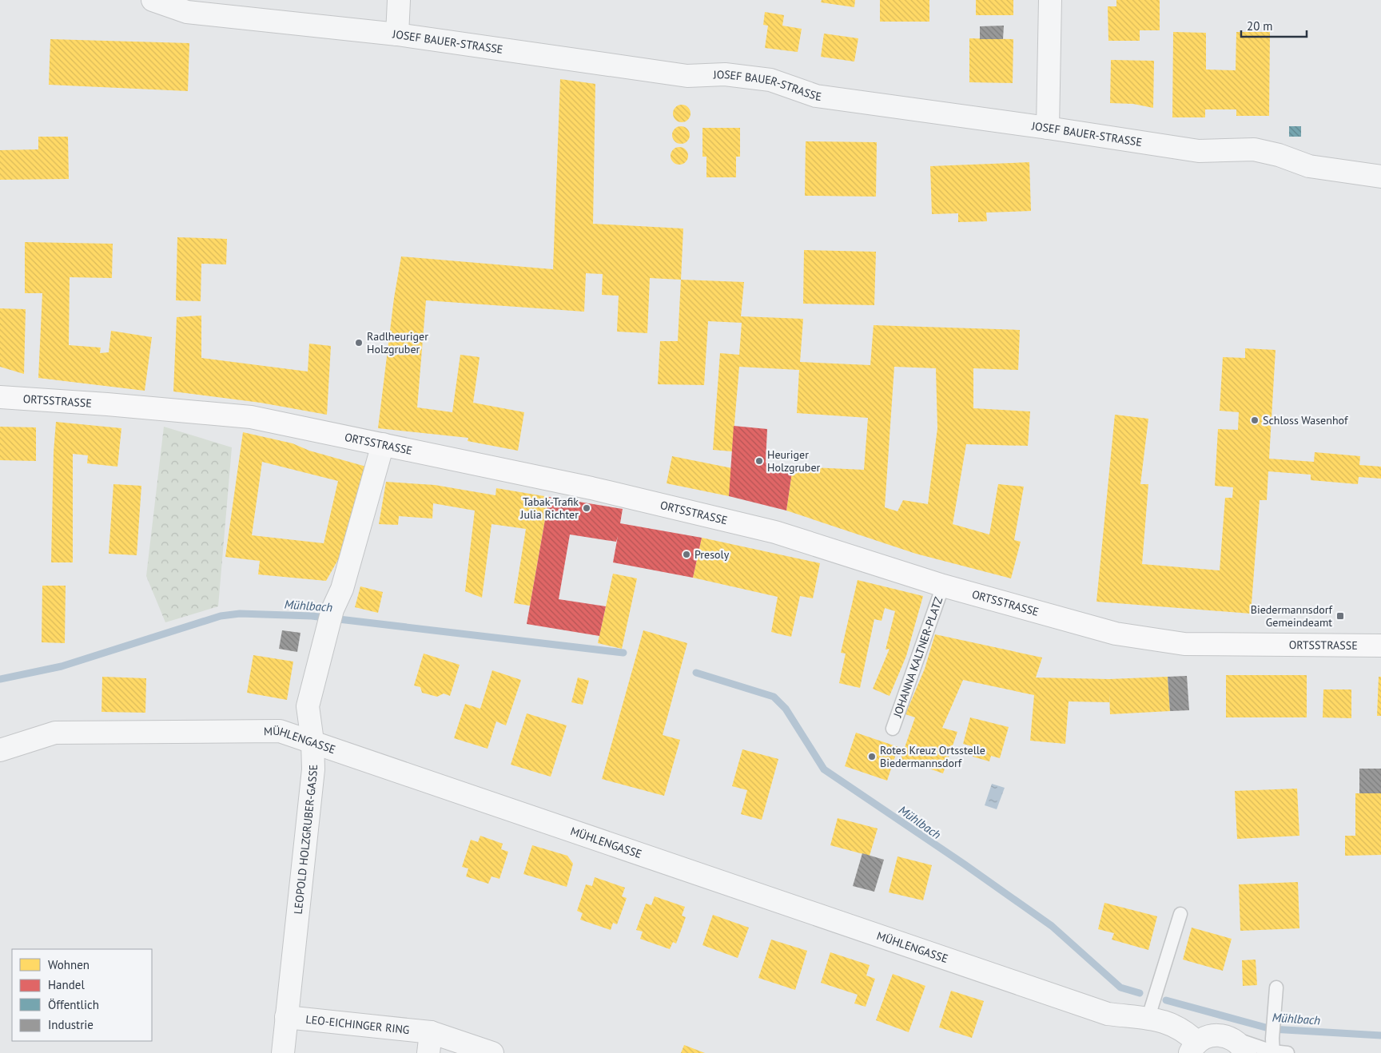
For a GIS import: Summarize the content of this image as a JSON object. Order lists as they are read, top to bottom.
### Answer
{
  "streets": {
    "street": [
      "JOSEF BAUER-STRASSE",
      "ORTSSTRASSE",
      "MÜHLENGASSE",
      "LEOPOLD HOLZGRUBER-GASSE",
      "LEO-EICHINGER RING"
    ],
    "lane": ["JOHANNA KALTNER-PLATZ"]
  },
  "crossings": [
    ["ORTSSTRASSE", "JOHANNA KALTNER-PLATZ"],
    ["ORTSSTRASSE", "LEOPOLD HOLZGRUBER-GASSE"],
    ["MÜHLENGASSE", "LEOPOLD HOLZGRUBER-GASSE"],
    ["LEOPOLD HOLZGRUBER-GASSE", "LEO-EICHINGER RING"]
  ],
  "water": ["Mühlbach"],
  "places": {
    "other": [
      "Radlheuriger Holzgruber",
      "Schloss Wasenhof",
      "Heuriger Holzgruber",
      "Tabak-Trafik Julia Richter",
      "Presoly",
      "Rotes Kreuz Ortsstelle Biedermannsdorf"
    ],
    "transit": ["Biedermannsdorf Gemeindeamt"]
  },
  "legend": [
    "Wohnen",
    "Handel",
    "Öffentlich",
    "Industrie"
  ],
  "scale_bar": "20 m"
}
